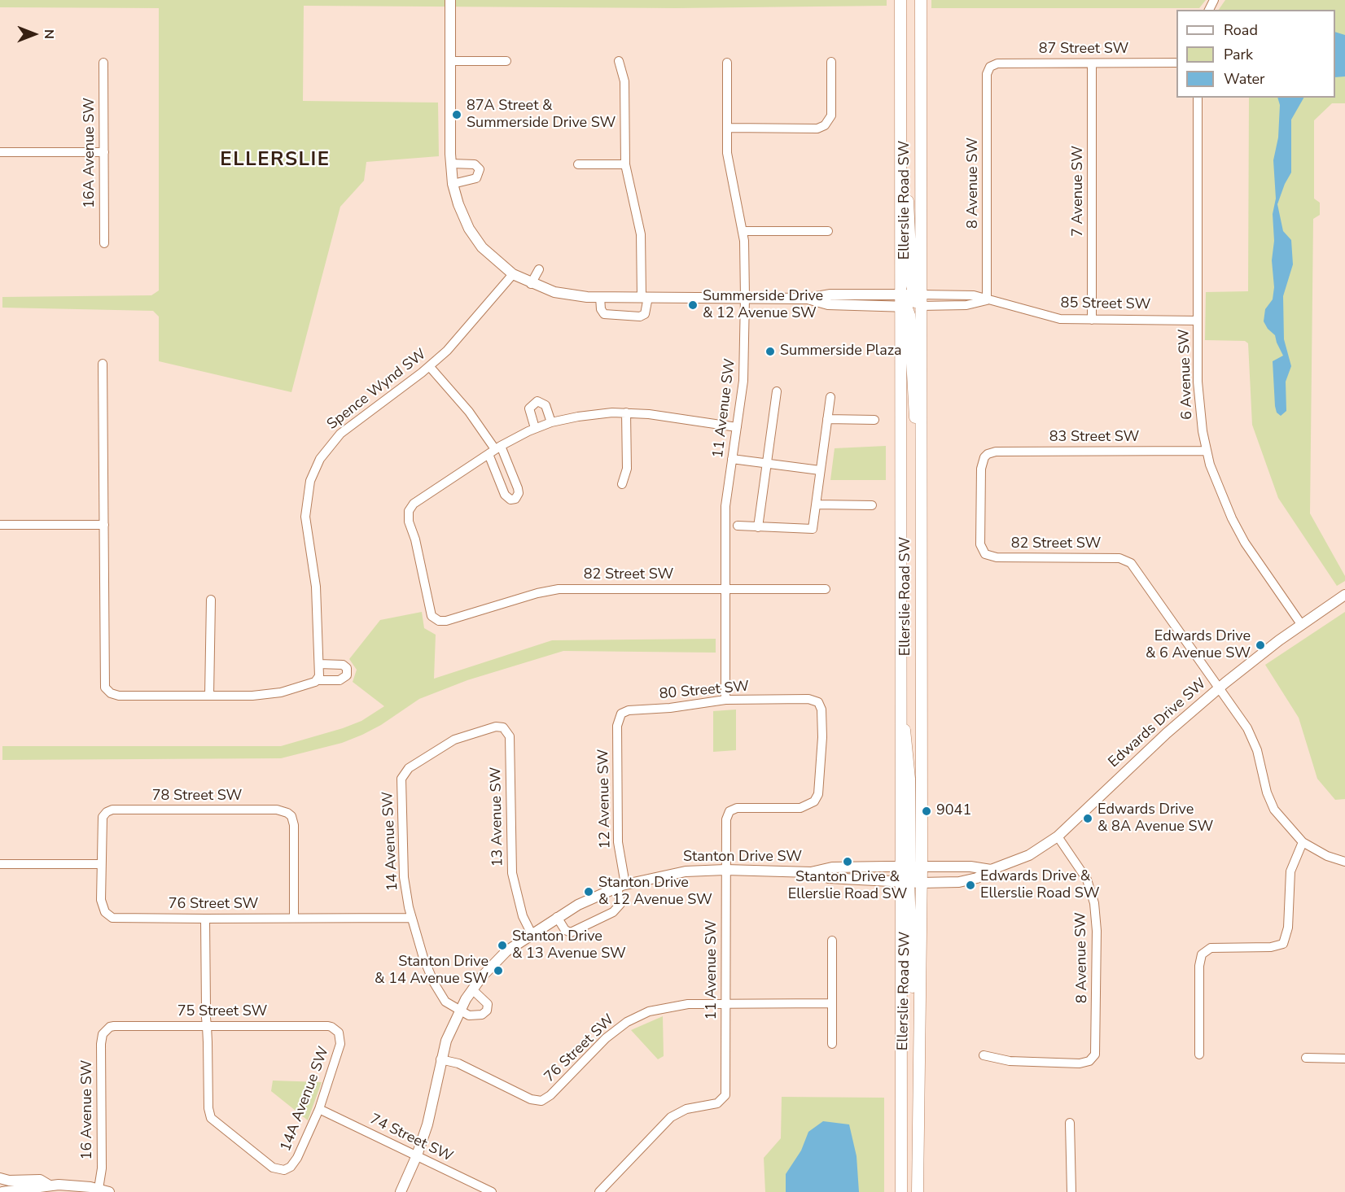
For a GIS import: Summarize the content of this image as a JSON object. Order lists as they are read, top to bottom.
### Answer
{
  "streets": {
    "main road": ["Ellerslie Road SW"],
    "street": [
      "87 Street SW",
      "16A Avenue SW",
      "8 Avenue SW",
      "7 Avenue SW",
      "85 Street SW",
      "6 Avenue SW",
      "Spence Wynd SW",
      "11 Avenue SW",
      "83 Street SW",
      "82 Street SW",
      "80 Street SW",
      "Edwards Drive SW",
      "78 Street SW",
      "12 Avenue SW",
      "13 Avenue SW",
      "14 Avenue SW",
      "Stanton Drive SW",
      "76 Street SW",
      "75 Street SW",
      "14A Avenue SW",
      "16 Avenue SW",
      "74 Street SW"
    ]
  },
  "crossings": [
    ["87 Street SW", "8 Avenue SW"],
    ["87 Street SW", "7 Avenue SW"],
    ["8 Avenue SW", "85 Street SW"],
    ["8 Avenue SW", "Edwards Drive SW"],
    ["7 Avenue SW", "85 Street SW"],
    ["Ellerslie Road SW", "85 Street SW"],
    ["Ellerslie Road SW", "Edwards Drive SW"],
    ["Ellerslie Road SW", "Stanton Drive SW"],
    ["85 Street SW", "6 Avenue SW"],
    ["6 Avenue SW", "83 Street SW"],
    ["6 Avenue SW", "Edwards Drive SW"],
    ["11 Avenue SW", "82 Street SW"],
    ["11 Avenue SW", "80 Street SW"],
    ["11 Avenue SW", "Stanton Drive SW"],
    ["11 Avenue SW", "76 Street SW"],
    ["83 Street SW", "82 Street SW"],
    ["82 Street SW", "Edwards Drive SW"],
    ["80 Street SW", "12 Avenue SW"],
    ["Edwards Drive SW", "Stanton Drive SW"],
    ["78 Street SW", "76 Street SW"],
    ["12 Avenue SW", "Stanton Drive SW"],
    ["13 Avenue SW", "14 Avenue SW"],
    ["13 Avenue SW", "Stanton Drive SW"],
    ["14 Avenue SW", "Stanton Drive SW"],
    ["14 Avenue SW", "76 Street SW"],
    ["Stanton Drive SW", "76 Street SW"],
    ["Stanton Drive SW", "74 Street SW"],
    ["75 Street SW", "14A Avenue SW"],
    ["75 Street SW", "16 Avenue SW"],
    ["14A Avenue SW", "74 Street SW"]
  ],
  "districts": ["ELLERSLIE"],
  "places": [
    "87A Street & Summerside Drive SW",
    "Summerside Drive & 12 Avenue SW",
    "Summerside Plaza",
    "Edwards Drive & 6 Avenue SW",
    "9041",
    "Edwards Drive & 8A Avenue SW",
    "Stanton Drive & Ellerslie Road SW",
    "Edwards Drive & Ellerslie Road SW",
    "Stanton Drive & 12 Avenue SW",
    "Stanton Drive & 13 Avenue SW",
    "Stanton Drive & 14 Avenue SW"
  ],
  "legend": ["Road", "Park", "Water"],
  "north": "right"
}
